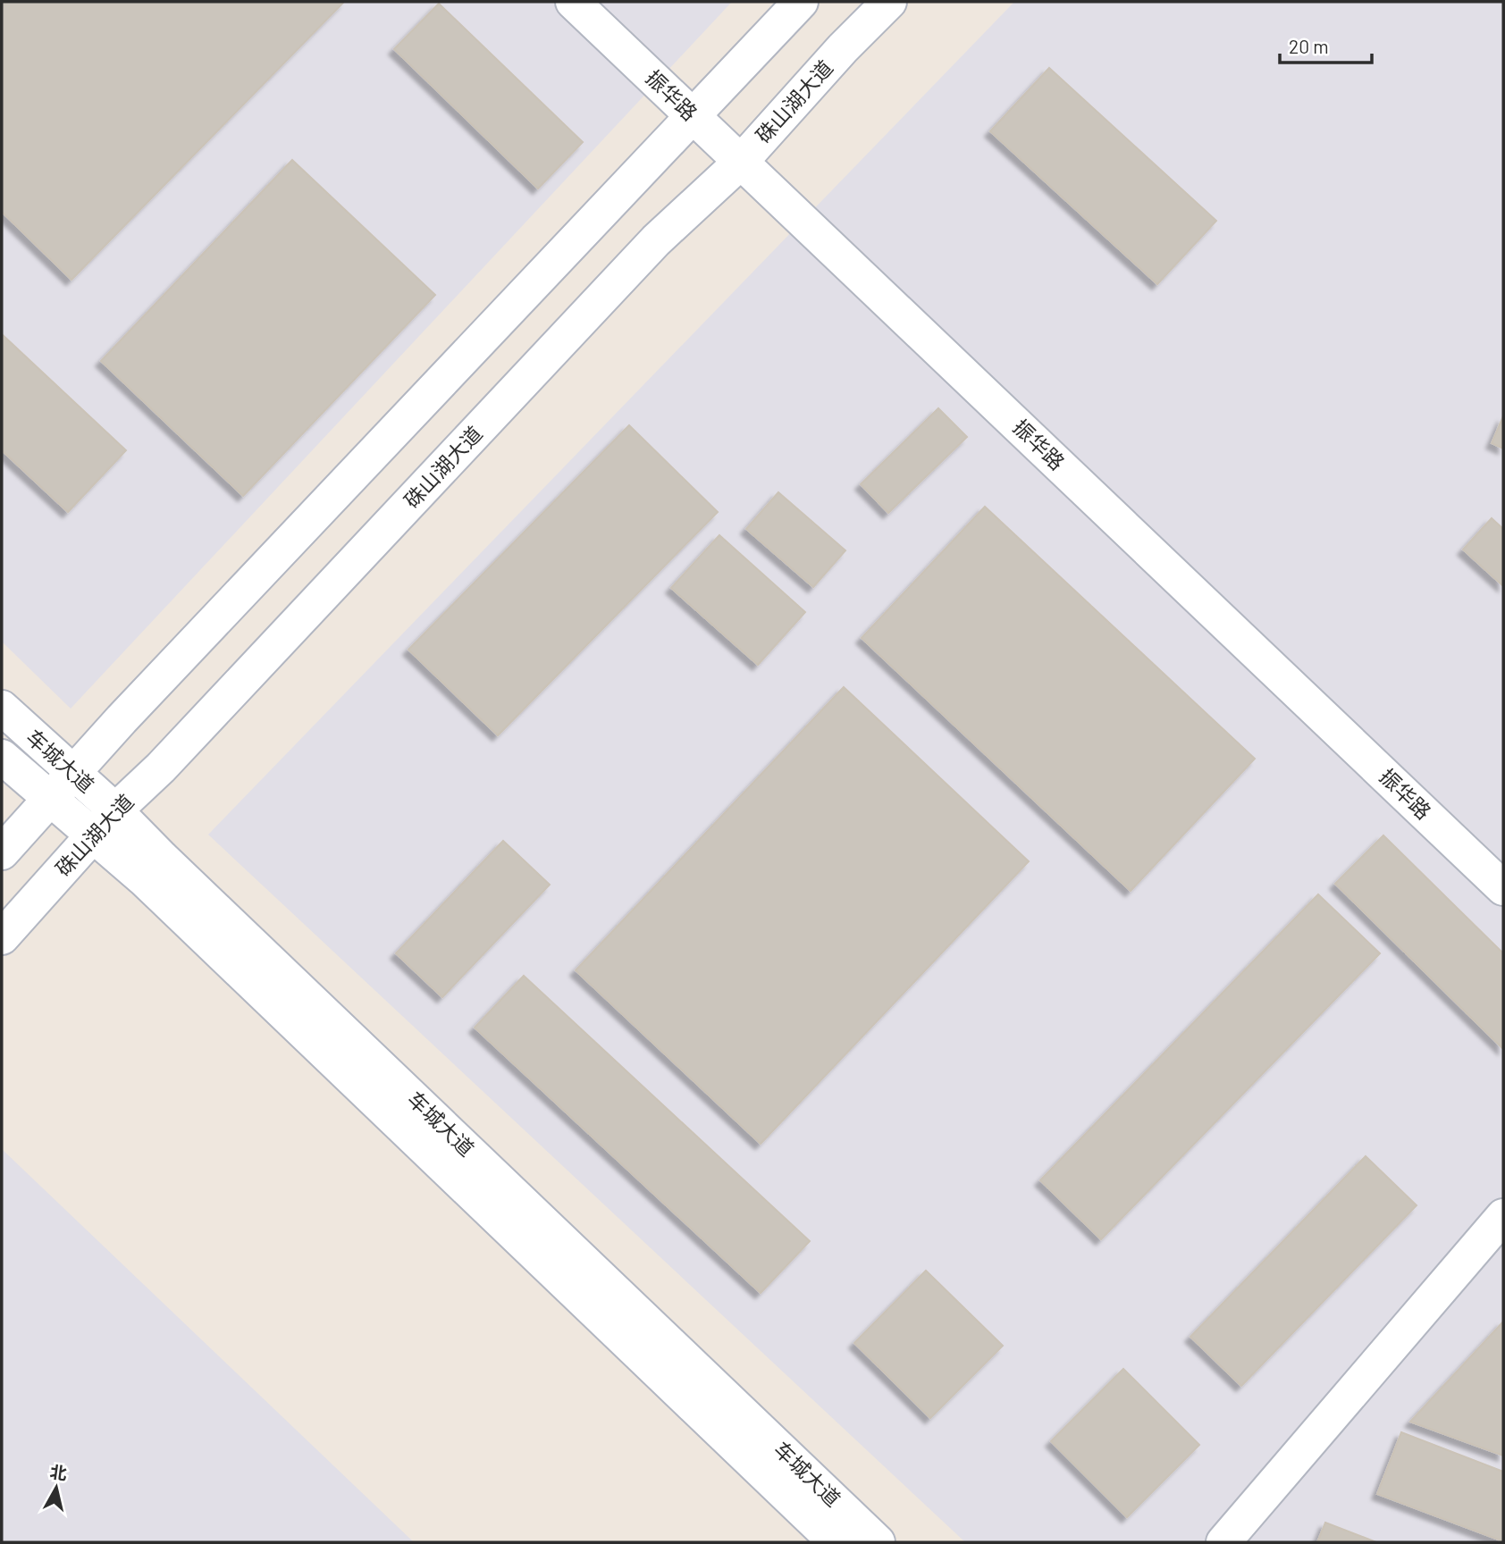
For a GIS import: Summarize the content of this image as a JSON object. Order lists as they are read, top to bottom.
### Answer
{
  "streets": {
    "street": ["振华路", "硃山湖大道", "车城大道"]
  },
  "crossings": [
    ["振华路", "硃山湖大道"],
    ["硃山湖大道", "车城大道"]
  ],
  "scale_bar": "20 m",
  "north": "top"
}
